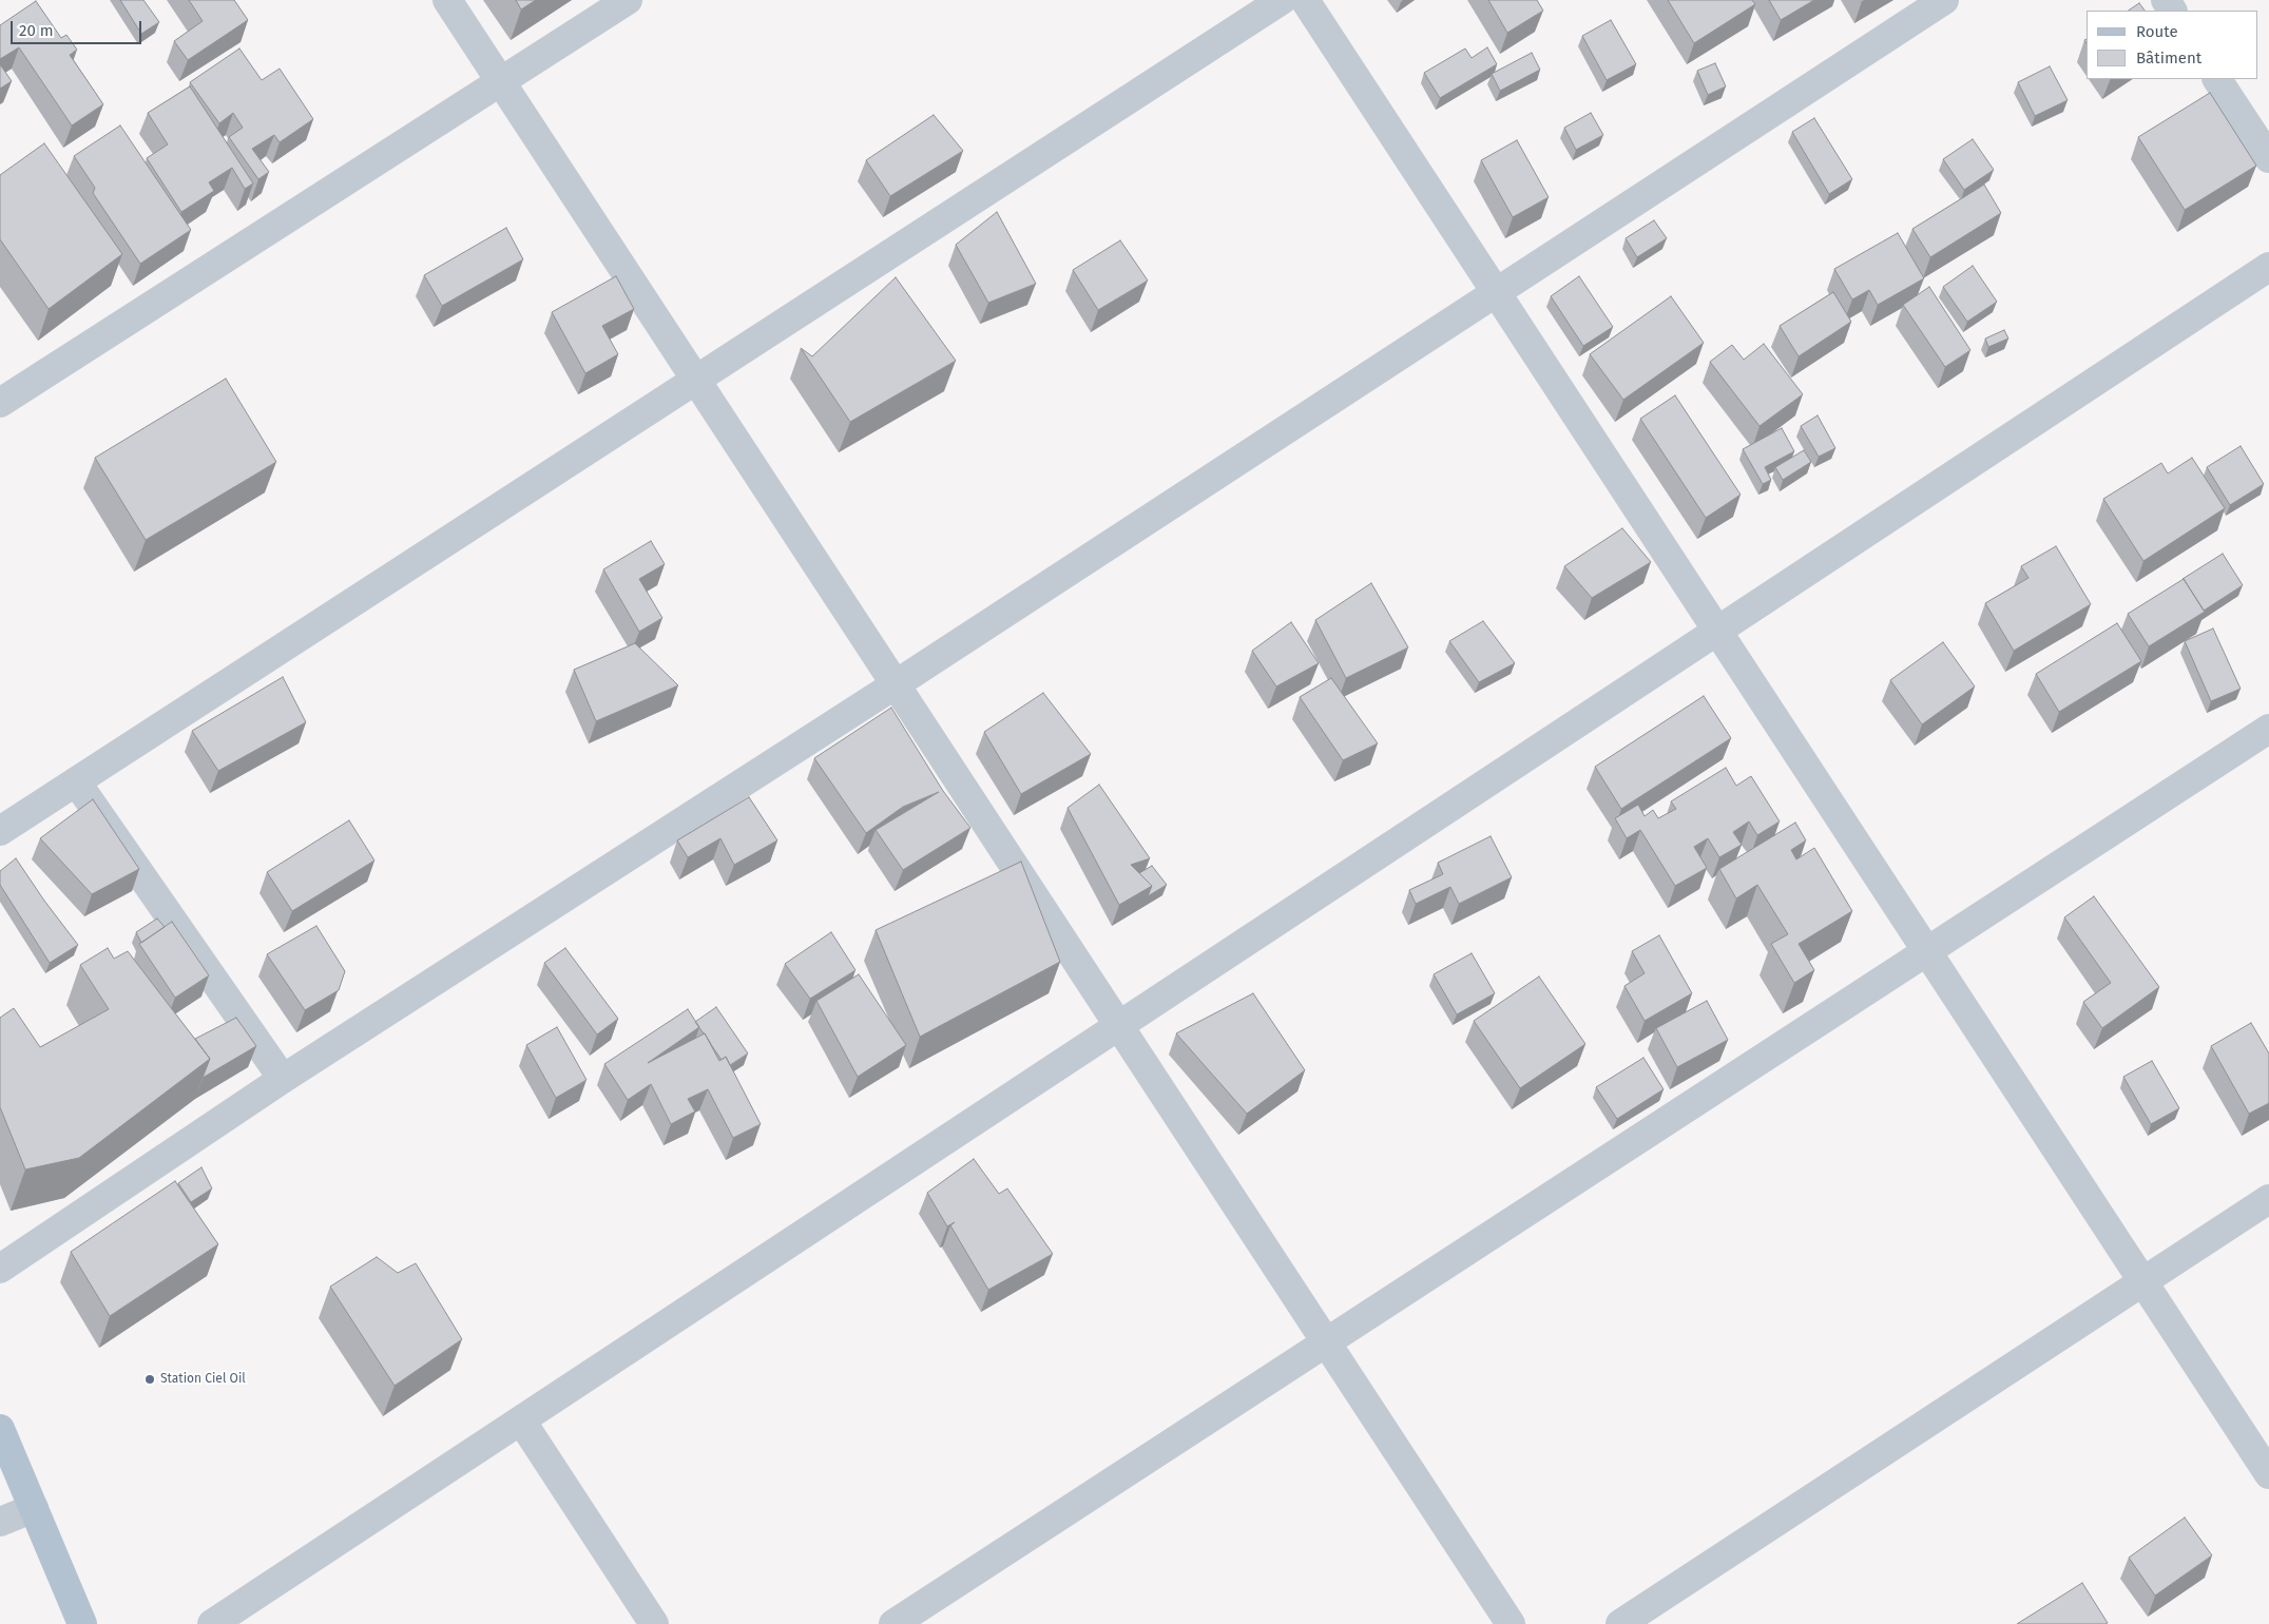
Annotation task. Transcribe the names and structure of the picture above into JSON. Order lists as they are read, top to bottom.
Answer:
{
  "places": ["Station Ciel Oil"],
  "legend": ["Route", "Bâtiment"],
  "scale_bar": "20 m"
}
